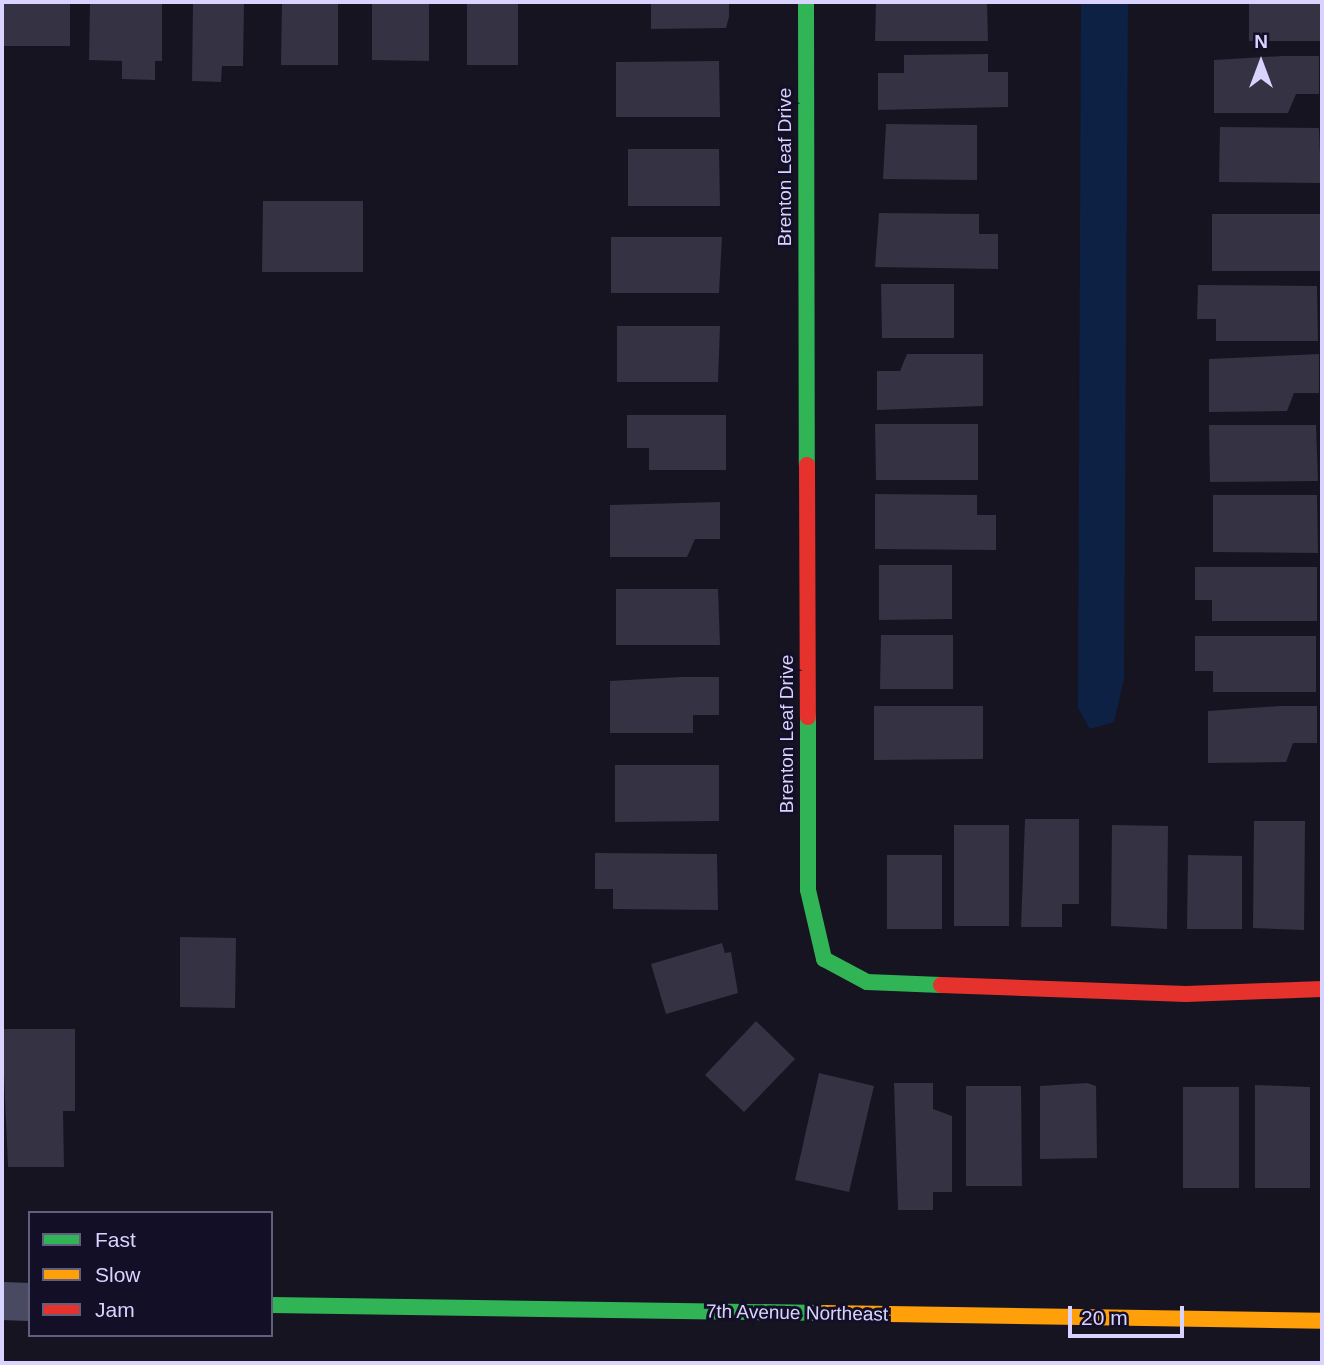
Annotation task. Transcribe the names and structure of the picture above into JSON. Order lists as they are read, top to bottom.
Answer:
{
  "streets": {
    "street": ["Brenton Leaf Drive", "7th Avenue Northeast"]
  },
  "legend": ["Fast", "Slow", "Jam"],
  "scale_bar": "20 m",
  "north": "top"
}
